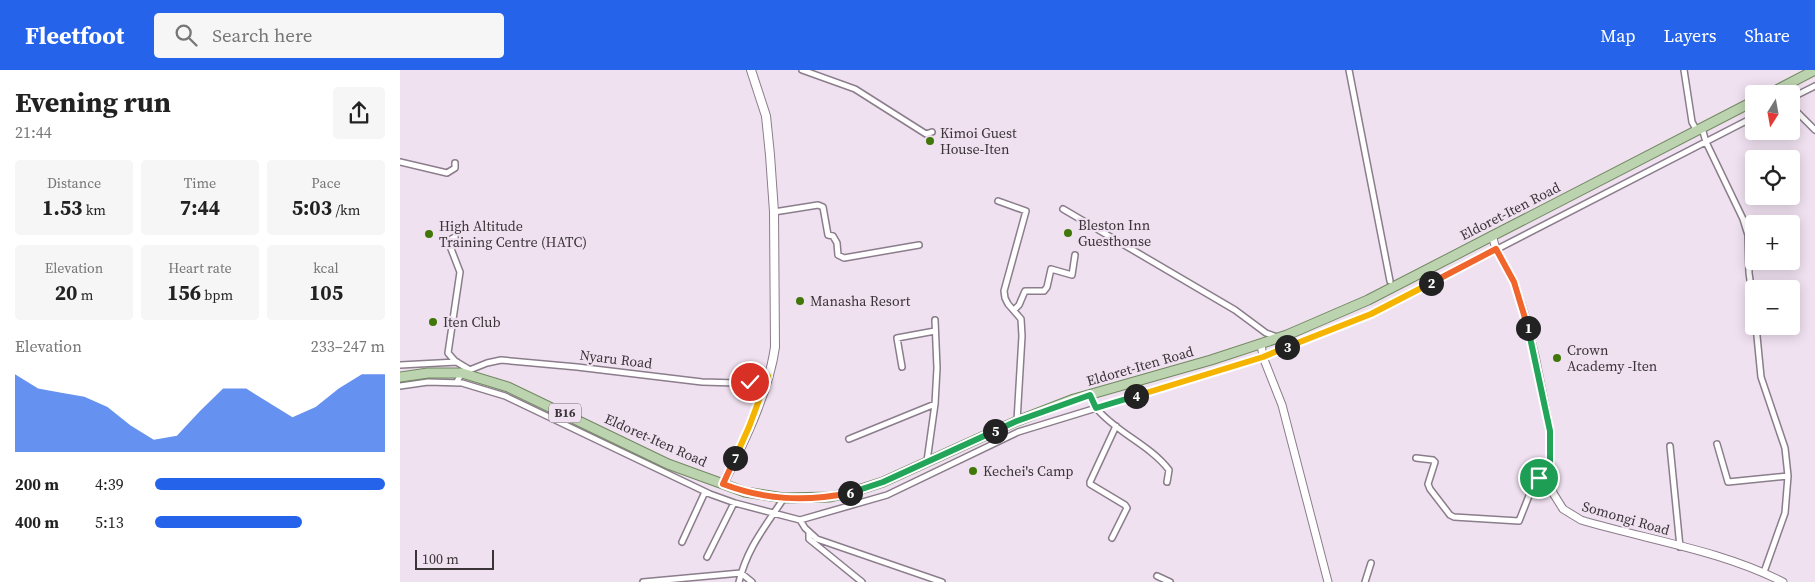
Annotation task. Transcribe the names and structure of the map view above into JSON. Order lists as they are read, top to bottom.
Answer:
{
  "streets": {
    "main road": ["Eldoret-Iten Road", "B16"],
    "street": ["Nyaru Road", "Somongi Road"]
  },
  "crossings": [
    ["Eldoret-Iten Road", "Nyaru Road"],
    ["Eldoret-Iten Road", "Somongi Road"]
  ],
  "places": [
    "Kimoi Guest House-Iten",
    "Bleston Inn Guesthonse",
    "High Altitude Training Centre (HATC)",
    "Manasha Resort",
    "Iten Club",
    "Crown Academy -Iten",
    "Kechei's Camp"
  ],
  "scale_bar": "100 m",
  "north": "bottom",
  "page": {
    "header": "Fleetfoot",
    "search": "Search here",
    "nav": ["Map", "Layers", "Share"],
    "heading": ["Evening run", "21:44"],
    "map_buttons": ["+", "−"],
    "stats": [
      ["Distance", "1.53 km"],
      ["Time", "7:44"],
      ["Pace", "5:03 /km"],
      ["Elevation", "20 m"],
      ["Heart rate", "156 bpm"],
      ["kcal", "105"]
    ],
    "pins": [
      "2",
      "1",
      "3",
      "4",
      "5",
      "7",
      "6"
    ],
    "chart": ["Elevation", "233–247 m"],
    "list": [
      {
        "name": "200 m",
        "note": "4:39"
      },
      {
        "name": "400 m",
        "note": "5:13"
      }
    ],
    "scale": "100 m"
  }
}
